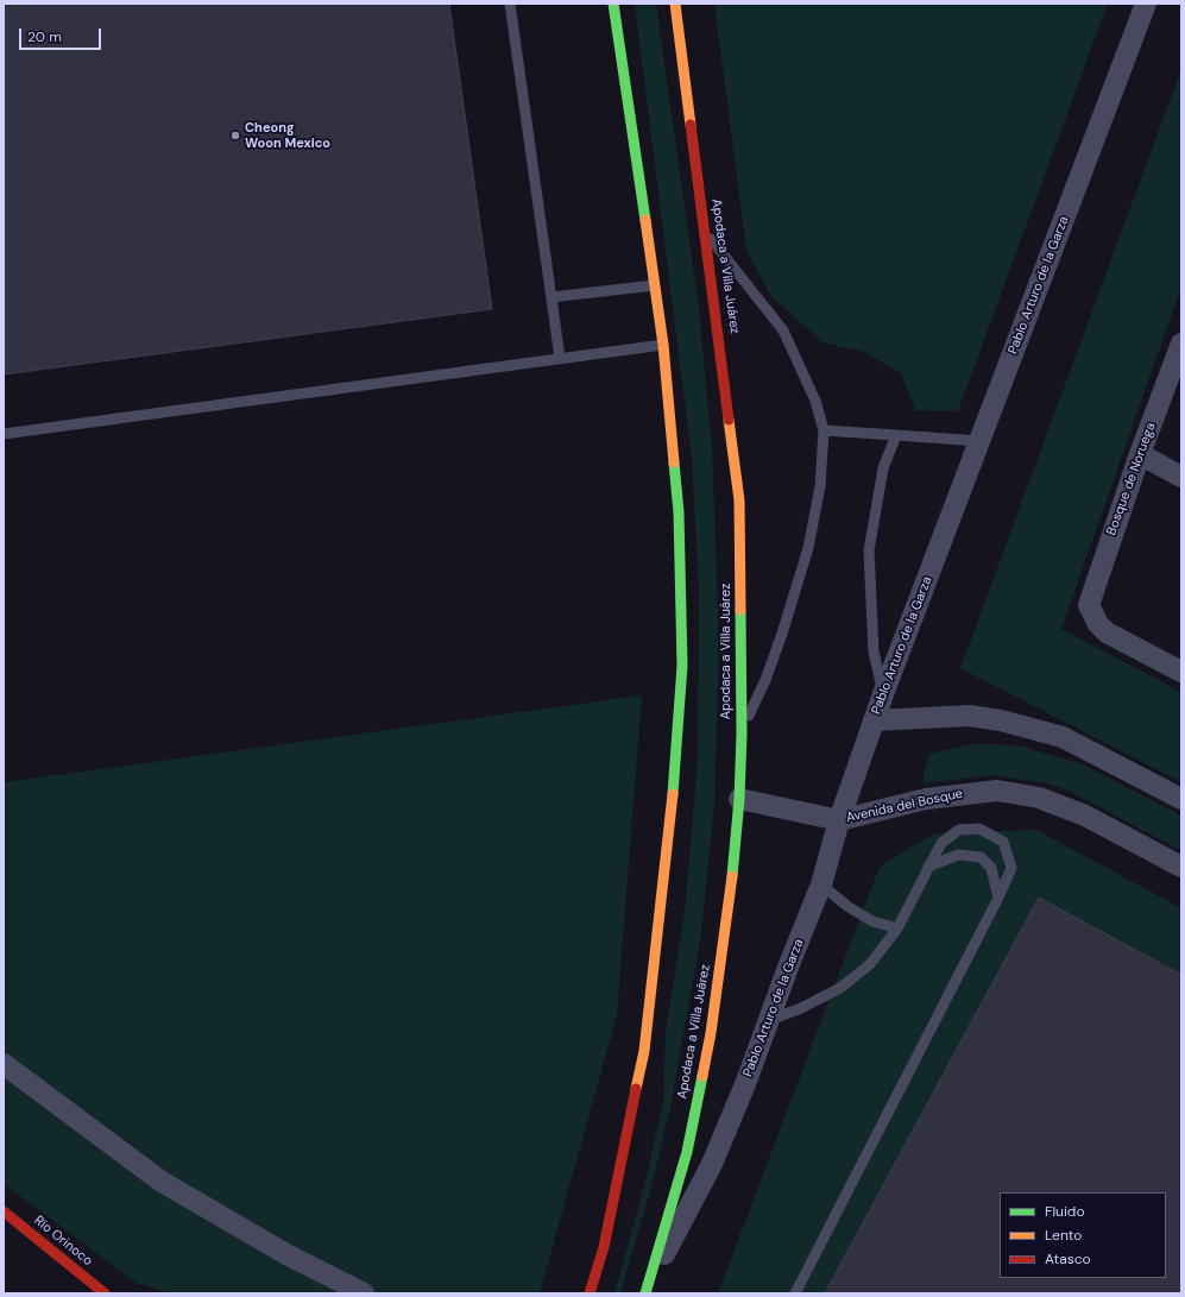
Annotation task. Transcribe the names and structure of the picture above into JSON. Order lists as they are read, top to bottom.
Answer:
{
  "streets": {
    "main road": ["Apodaca a Villa Juárez", "Río Orinoco"],
    "street": ["Pablo Arturo de la Garza", "Bosque de Noruega", "Avenida del Bosque"]
  },
  "crossings": [
    ["Apodaca a Villa Juárez", "Pablo Arturo de la Garza"],
    ["Pablo Arturo de la Garza", "Avenida del Bosque"]
  ],
  "places": ["Cheong Woon Mexico"],
  "legend": ["Fluido", "Lento", "Atasco"],
  "scale_bar": "20 m"
}
